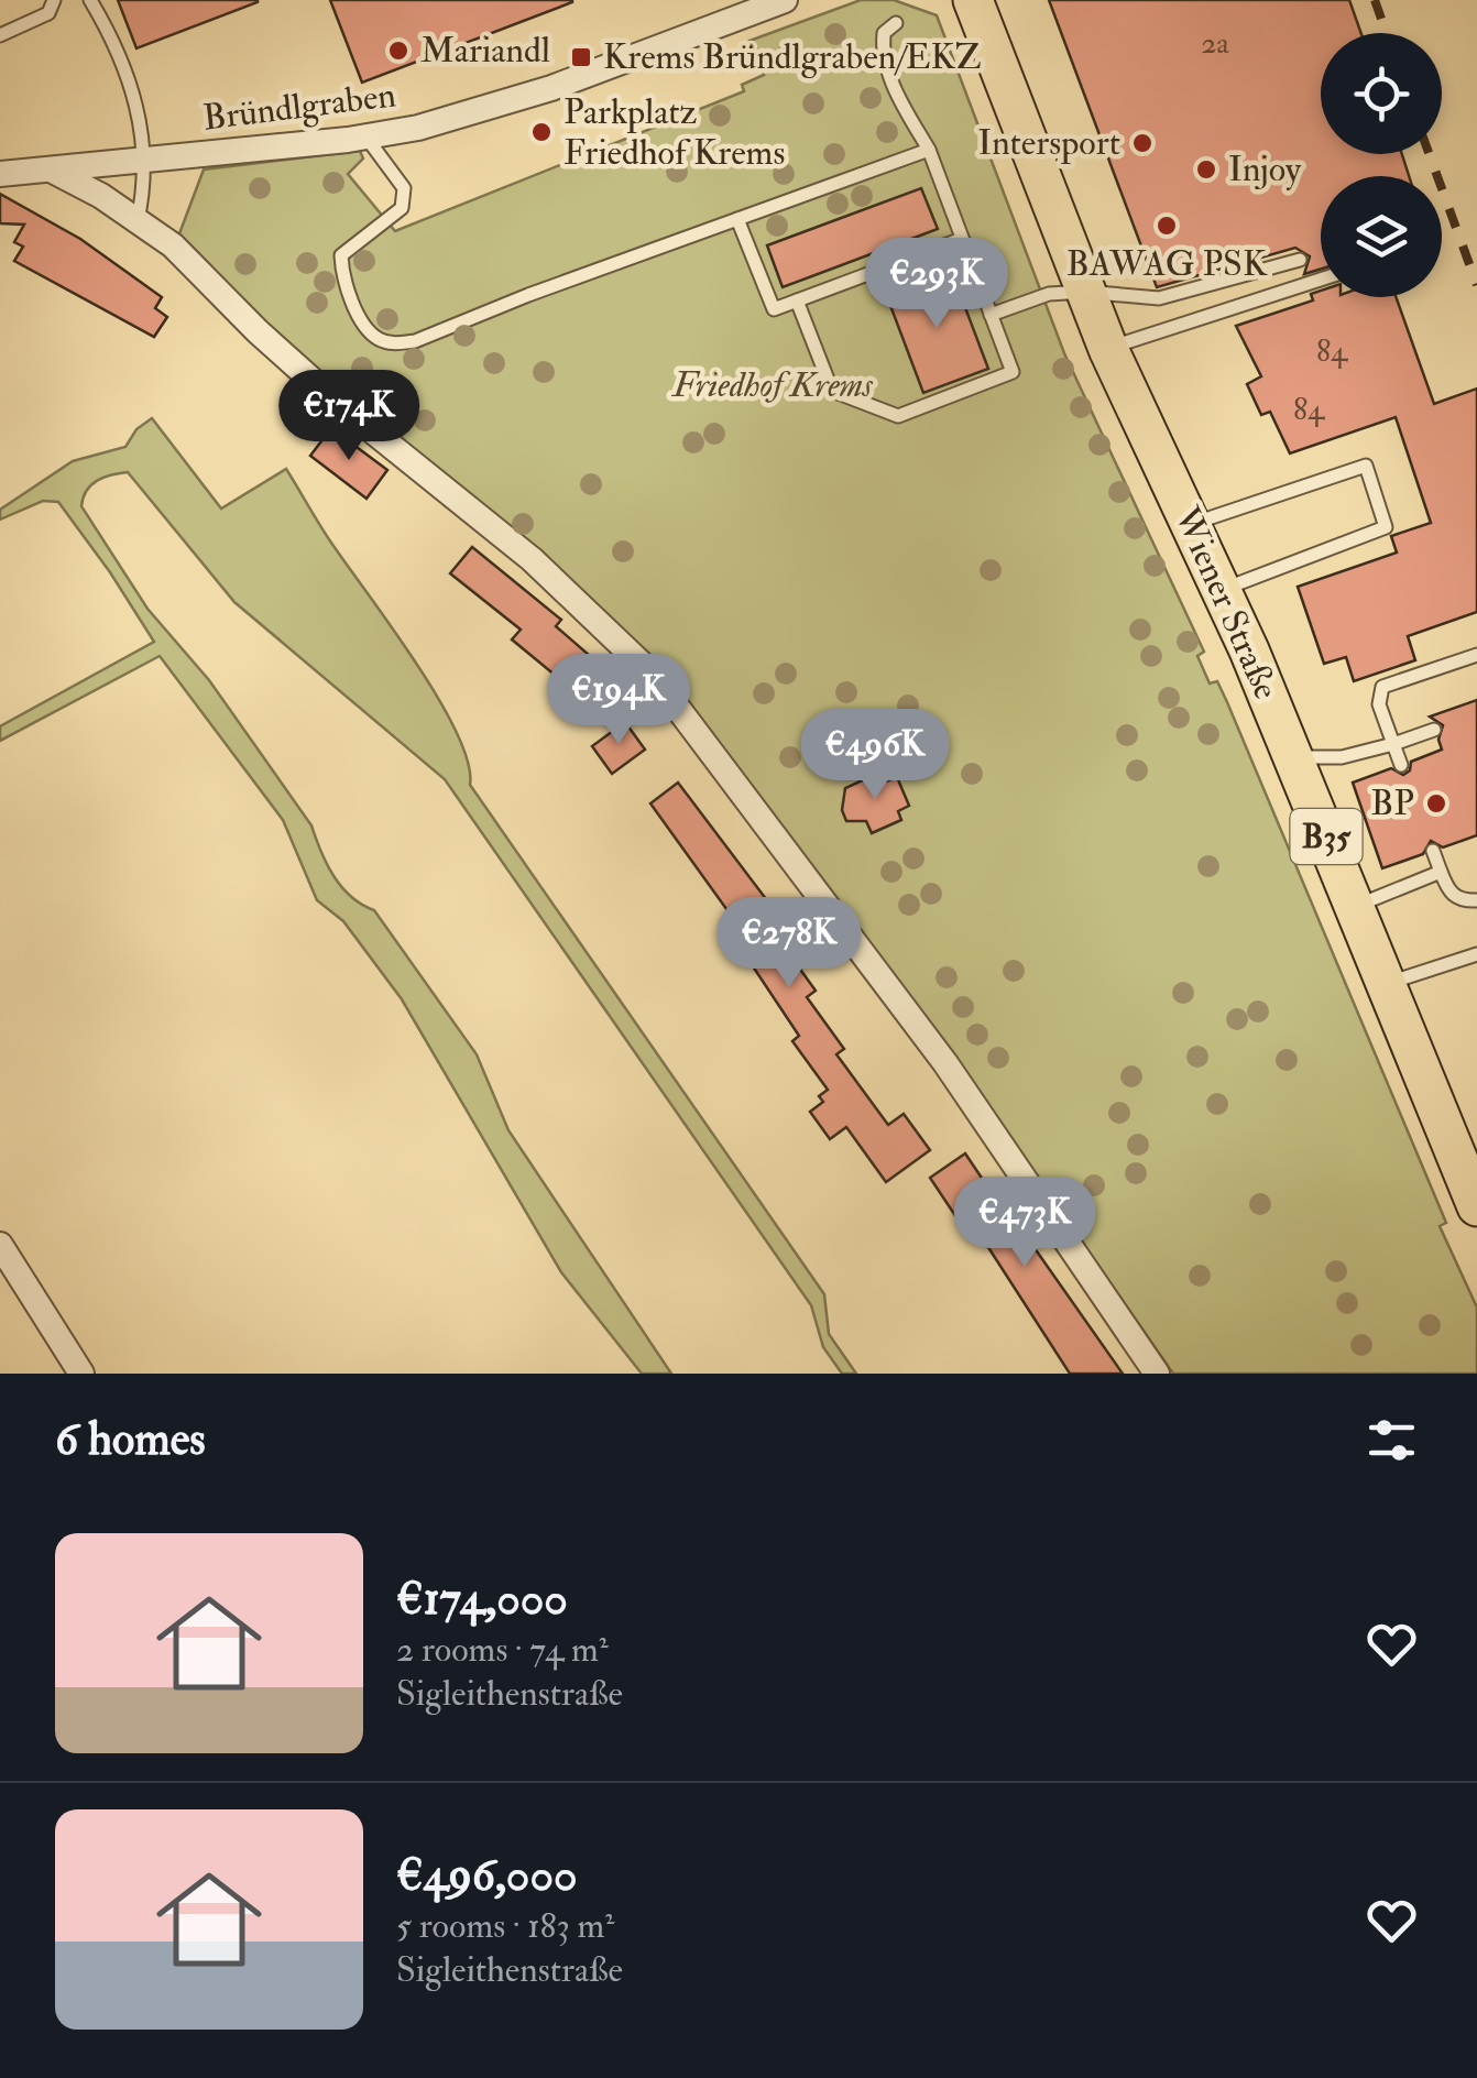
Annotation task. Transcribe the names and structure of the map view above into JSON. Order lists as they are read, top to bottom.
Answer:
{
  "streets": {
    "main road": ["Wiener Straße", "B35"],
    "street": ["Bründlgraben"]
  },
  "parks": ["Friedhof Krems"],
  "places": {
    "other": [
      "Mariandl",
      "Parkplatz Friedhof Krems",
      "Intersport",
      "Injoy",
      "BAWAG PSK",
      "BP"
    ],
    "transit": ["Krems Bründlgraben/EKZ"]
  },
  "house_numbers": ["2a", "84", "84"],
  "page": {
    "price": [
      "€293K",
      "€174K",
      "€194K",
      "€496K",
      "€278K",
      "€473K"
    ],
    "heading": "6 homes",
    "list": [
      {
        "name": "€174,000",
        "note": "2 rooms · 74 m² · Sigleithenstraße"
      },
      {
        "name": "€496,000",
        "note": "5 rooms · 183 m² · Sigleithenstraße"
      }
    ]
  }
}
